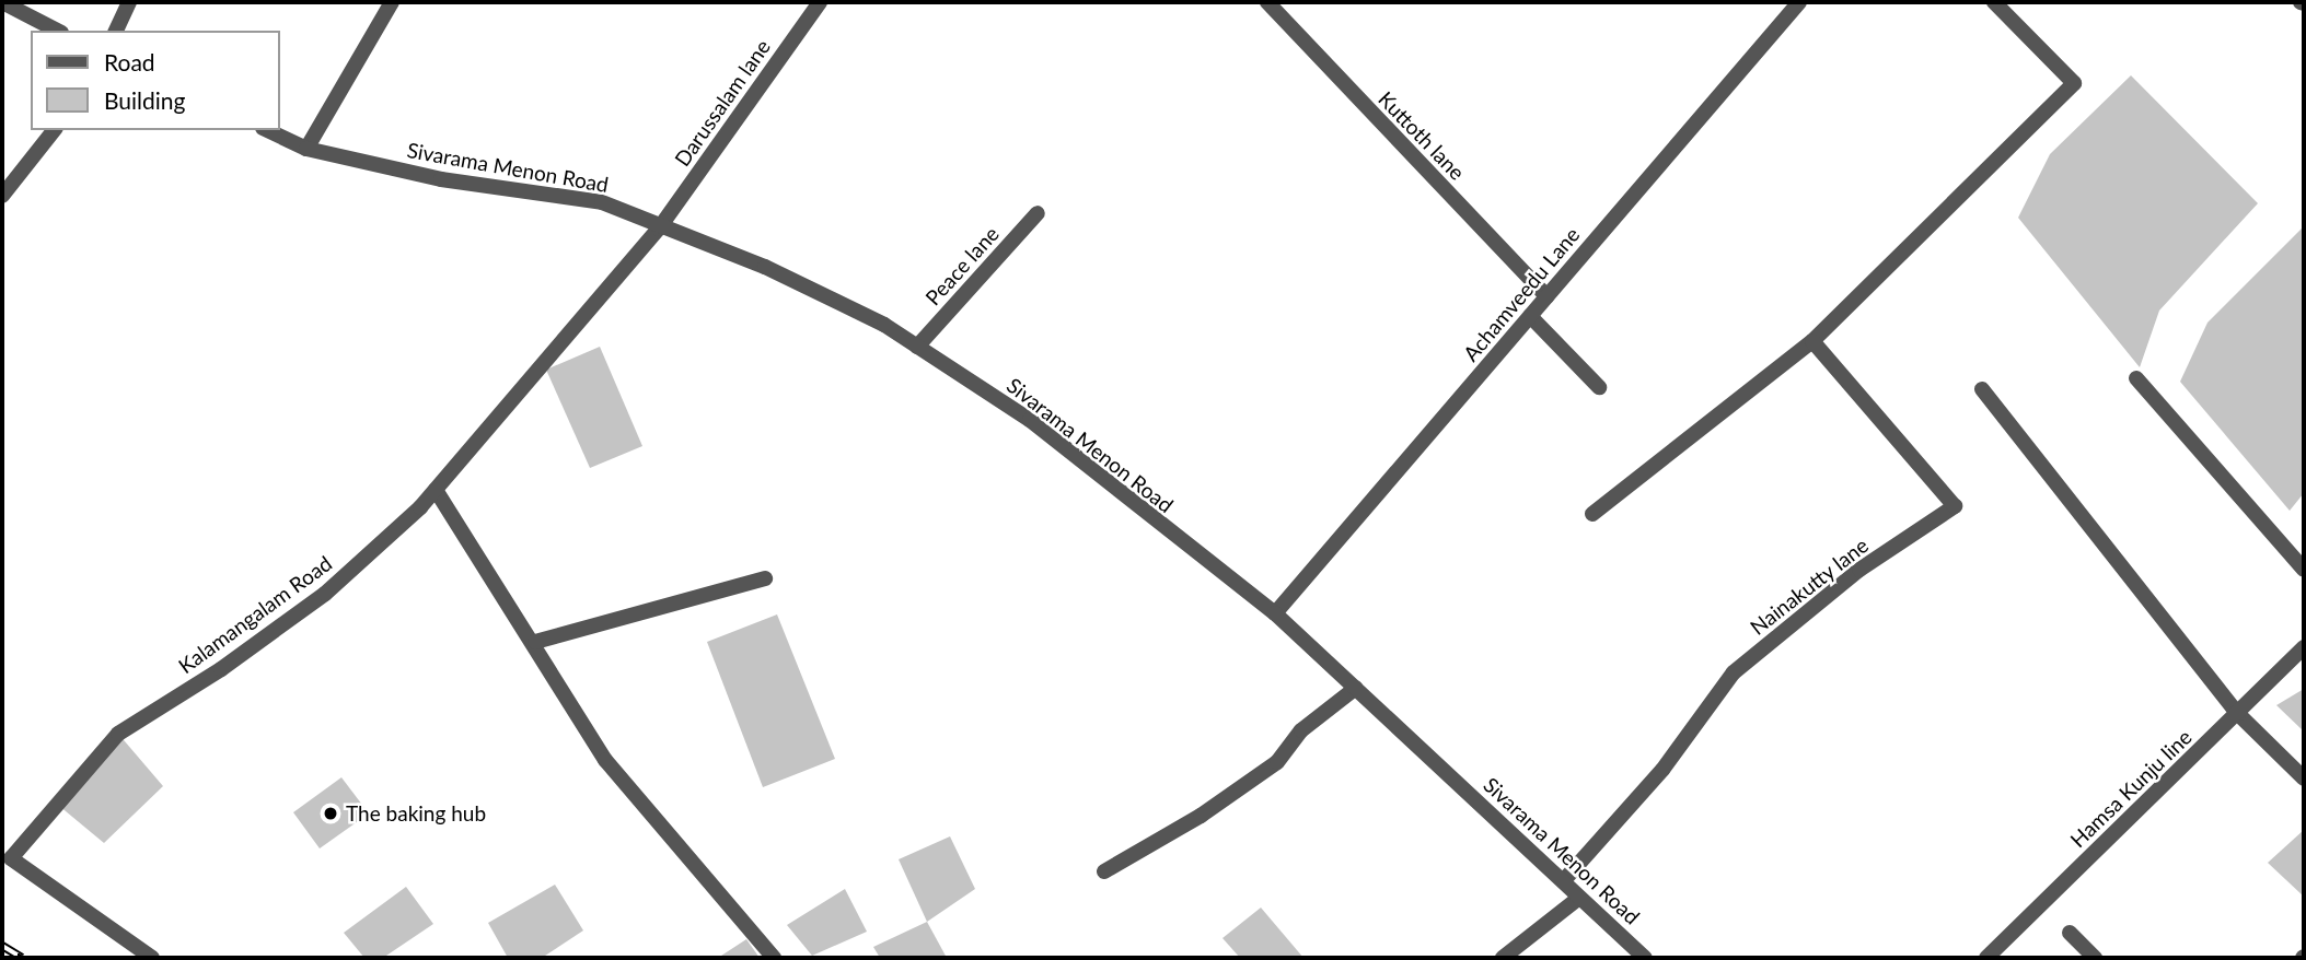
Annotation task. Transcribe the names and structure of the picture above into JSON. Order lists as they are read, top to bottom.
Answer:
{
  "streets": {
    "street": [
      "Darussalam lane",
      "Kuttoth lane",
      "Sivarama Menon Road",
      "Peace lane",
      "Achamveedu Lane",
      "Nainakutty lane",
      "Kalamangalam Road",
      "Hamsa Kunju line"
    ]
  },
  "crossings": [
    ["Darussalam lane", "Sivarama Menon Road"],
    ["Darussalam lane", "Kalamangalam Road"],
    ["Kuttoth lane", "Achamveedu Lane"],
    ["Sivarama Menon Road", "Peace lane"],
    ["Sivarama Menon Road", "Achamveedu Lane"],
    ["Sivarama Menon Road", "Nainakutty lane"],
    ["Sivarama Menon Road", "Kalamangalam Road"]
  ],
  "places": ["The baking hub"],
  "legend": ["Road", "Building"]
}
